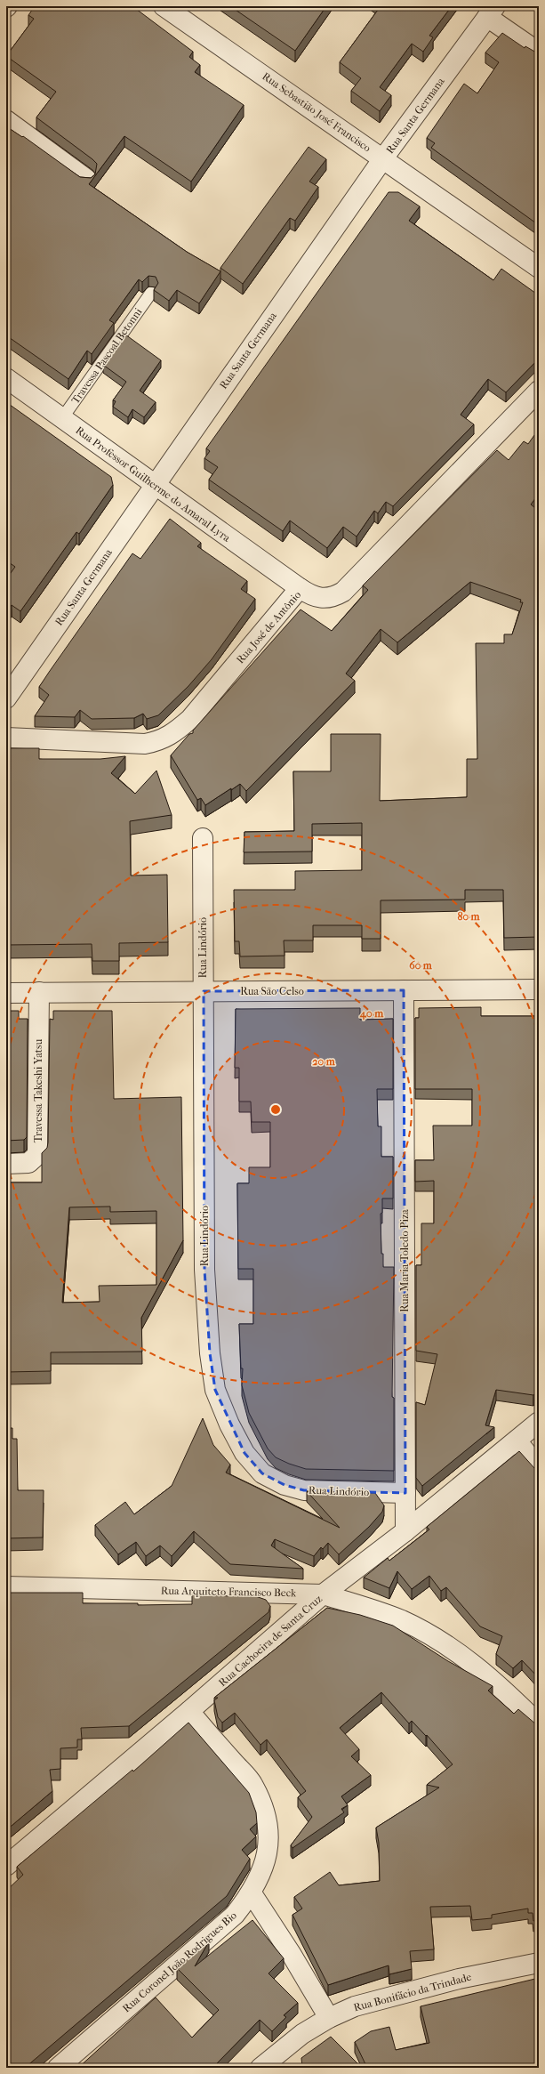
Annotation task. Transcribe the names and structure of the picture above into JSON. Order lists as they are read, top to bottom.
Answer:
{
  "streets": {
    "street": [
      "Rua Sebastião José Francisco",
      "Rua Santa Germana",
      "Rua Professor Guilherme do Amaral Lyra",
      "Rua José de Antônio",
      "Rua Lindório",
      "Rua São Celso",
      "Travessa Takeshi Yatsu",
      "Rua Maria Toledo Piza",
      "Rua Arquiteto Francisco Beck",
      "Rua Cachoeira de Santa Cruz",
      "Rua Coronel João Rodrigues Bio",
      "Rua Bonifácio da Trindade"
    ],
    "lane": ["Travessa Pascoal Betonni"]
  },
  "crossings": [
    ["Rua Sebastião José Francisco", "Rua Santa Germana"],
    ["Rua Santa Germana", "Rua Professor Guilherme do Amaral Lyra"],
    ["Travessa Pascoal Betonni", "Rua Professor Guilherme do Amaral Lyra"],
    ["Rua Professor Guilherme do Amaral Lyra", "Rua José de Antônio"],
    ["Rua Lindório", "Rua São Celso"],
    ["Rua Lindório", "Rua Maria Toledo Piza"],
    ["Rua São Celso", "Travessa Takeshi Yatsu"],
    ["Rua São Celso", "Rua Maria Toledo Piza"],
    ["Rua Maria Toledo Piza", "Rua Cachoeira de Santa Cruz"],
    ["Rua Arquiteto Francisco Beck", "Rua Cachoeira de Santa Cruz"],
    ["Rua Cachoeira de Santa Cruz", "Rua Coronel João Rodrigues Bio"]
  ],
  "rings": [
    "80 m",
    "60 m",
    "40 m",
    "20 m"
  ]
}
